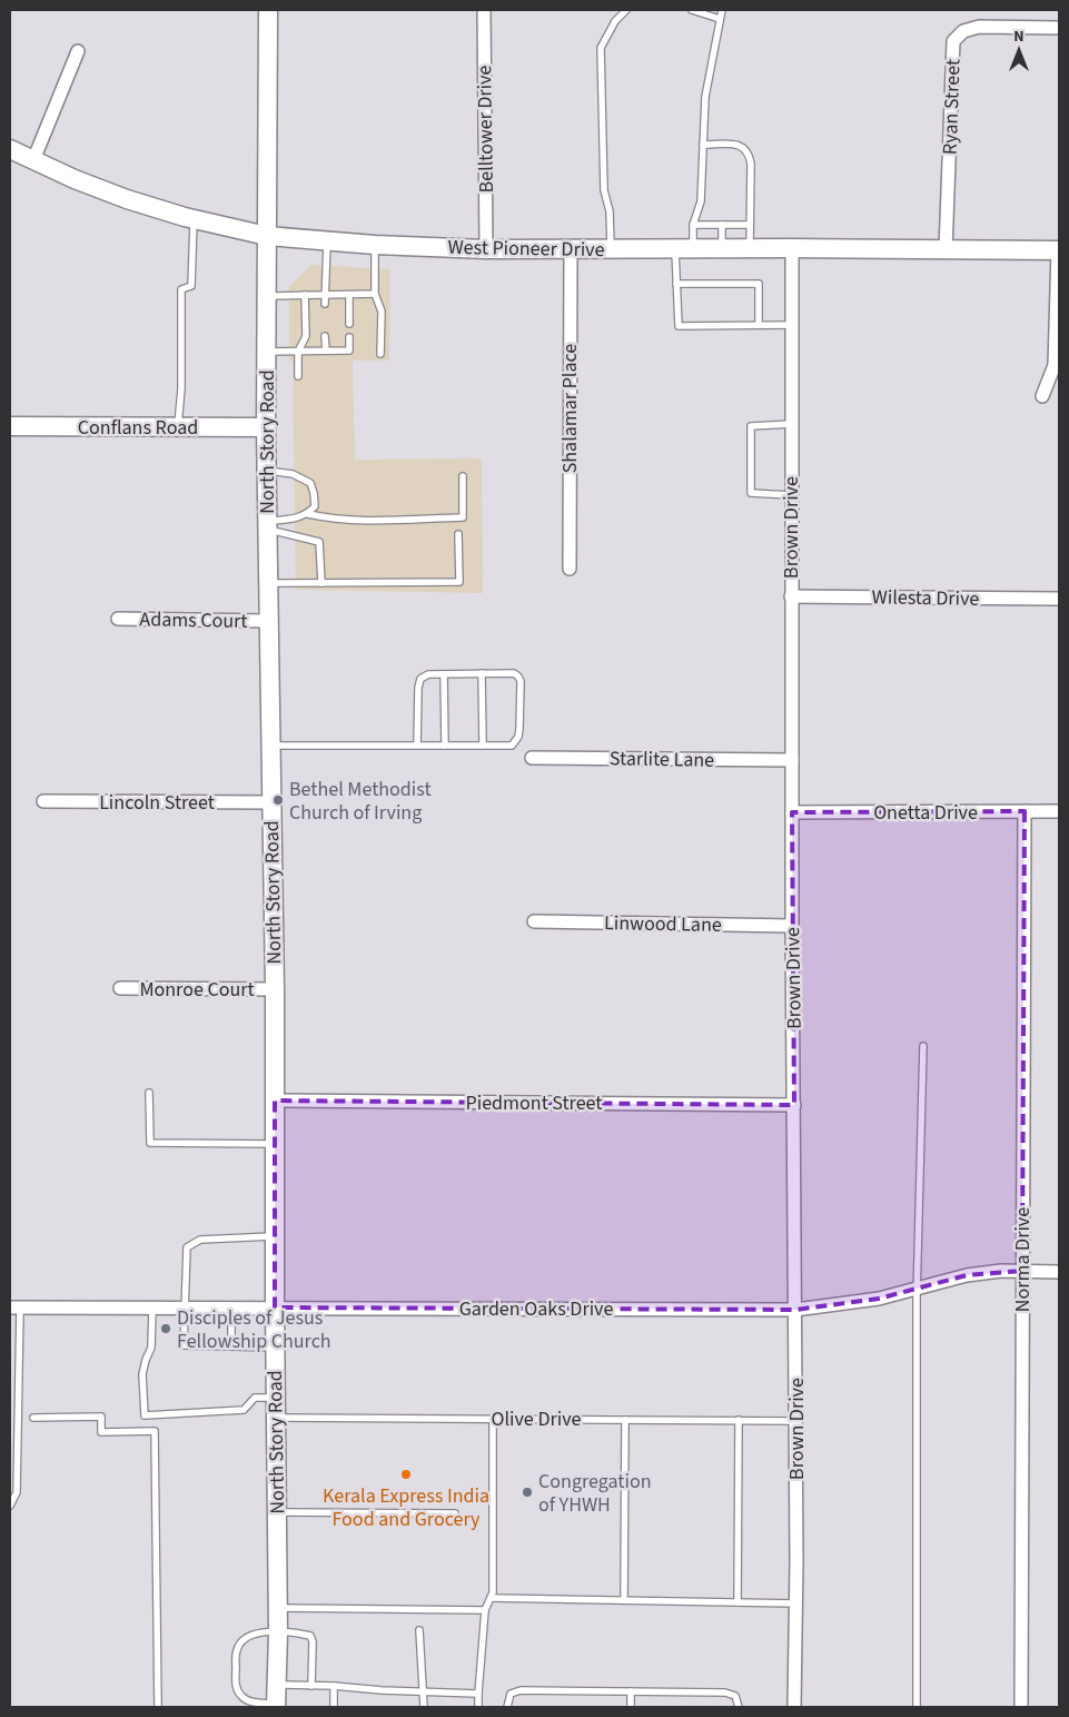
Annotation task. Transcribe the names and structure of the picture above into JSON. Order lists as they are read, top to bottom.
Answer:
{
  "streets": {
    "main road": ["West Pioneer Drive", "Conflans Road", "North Story Road"],
    "street": [
      "Ryan Street",
      "Belltower Drive",
      "Shalamar Place",
      "Brown Drive",
      "Wilesta Drive",
      "Adams Court",
      "Starlite Lane",
      "Lincoln Street",
      "Onetta Drive",
      "Linwood Lane",
      "Monroe Court",
      "Piedmont Street",
      "Norma Drive",
      "Garden Oaks Drive"
    ],
    "lane": ["Olive Drive"]
  },
  "crossings": [
    ["Ryan Street", "West Pioneer Drive"],
    ["Belltower Drive", "West Pioneer Drive"],
    ["West Pioneer Drive", "Shalamar Place"],
    ["West Pioneer Drive", "North Story Road"],
    ["West Pioneer Drive", "Brown Drive"],
    ["Conflans Road", "North Story Road"],
    ["North Story Road", "Adams Court"],
    ["North Story Road", "Lincoln Street"],
    ["North Story Road", "Monroe Court"],
    ["North Story Road", "Piedmont Street"],
    ["North Story Road", "Garden Oaks Drive"],
    ["North Story Road", "Olive Drive"],
    ["Brown Drive", "Wilesta Drive"],
    ["Brown Drive", "Starlite Lane"],
    ["Brown Drive", "Onetta Drive"],
    ["Brown Drive", "Linwood Lane"],
    ["Brown Drive", "Piedmont Street"],
    ["Brown Drive", "Garden Oaks Drive"],
    ["Brown Drive", "Olive Drive"],
    ["Onetta Drive", "Norma Drive"],
    ["Norma Drive", "Garden Oaks Drive"]
  ],
  "places": [
    "Bethel Methodist Church of Irving",
    "Disciples of Jesus Fellowship Church",
    "Kerala Express India Food and Grocery",
    "Congregation of YHWH"
  ],
  "north": "top"
}
